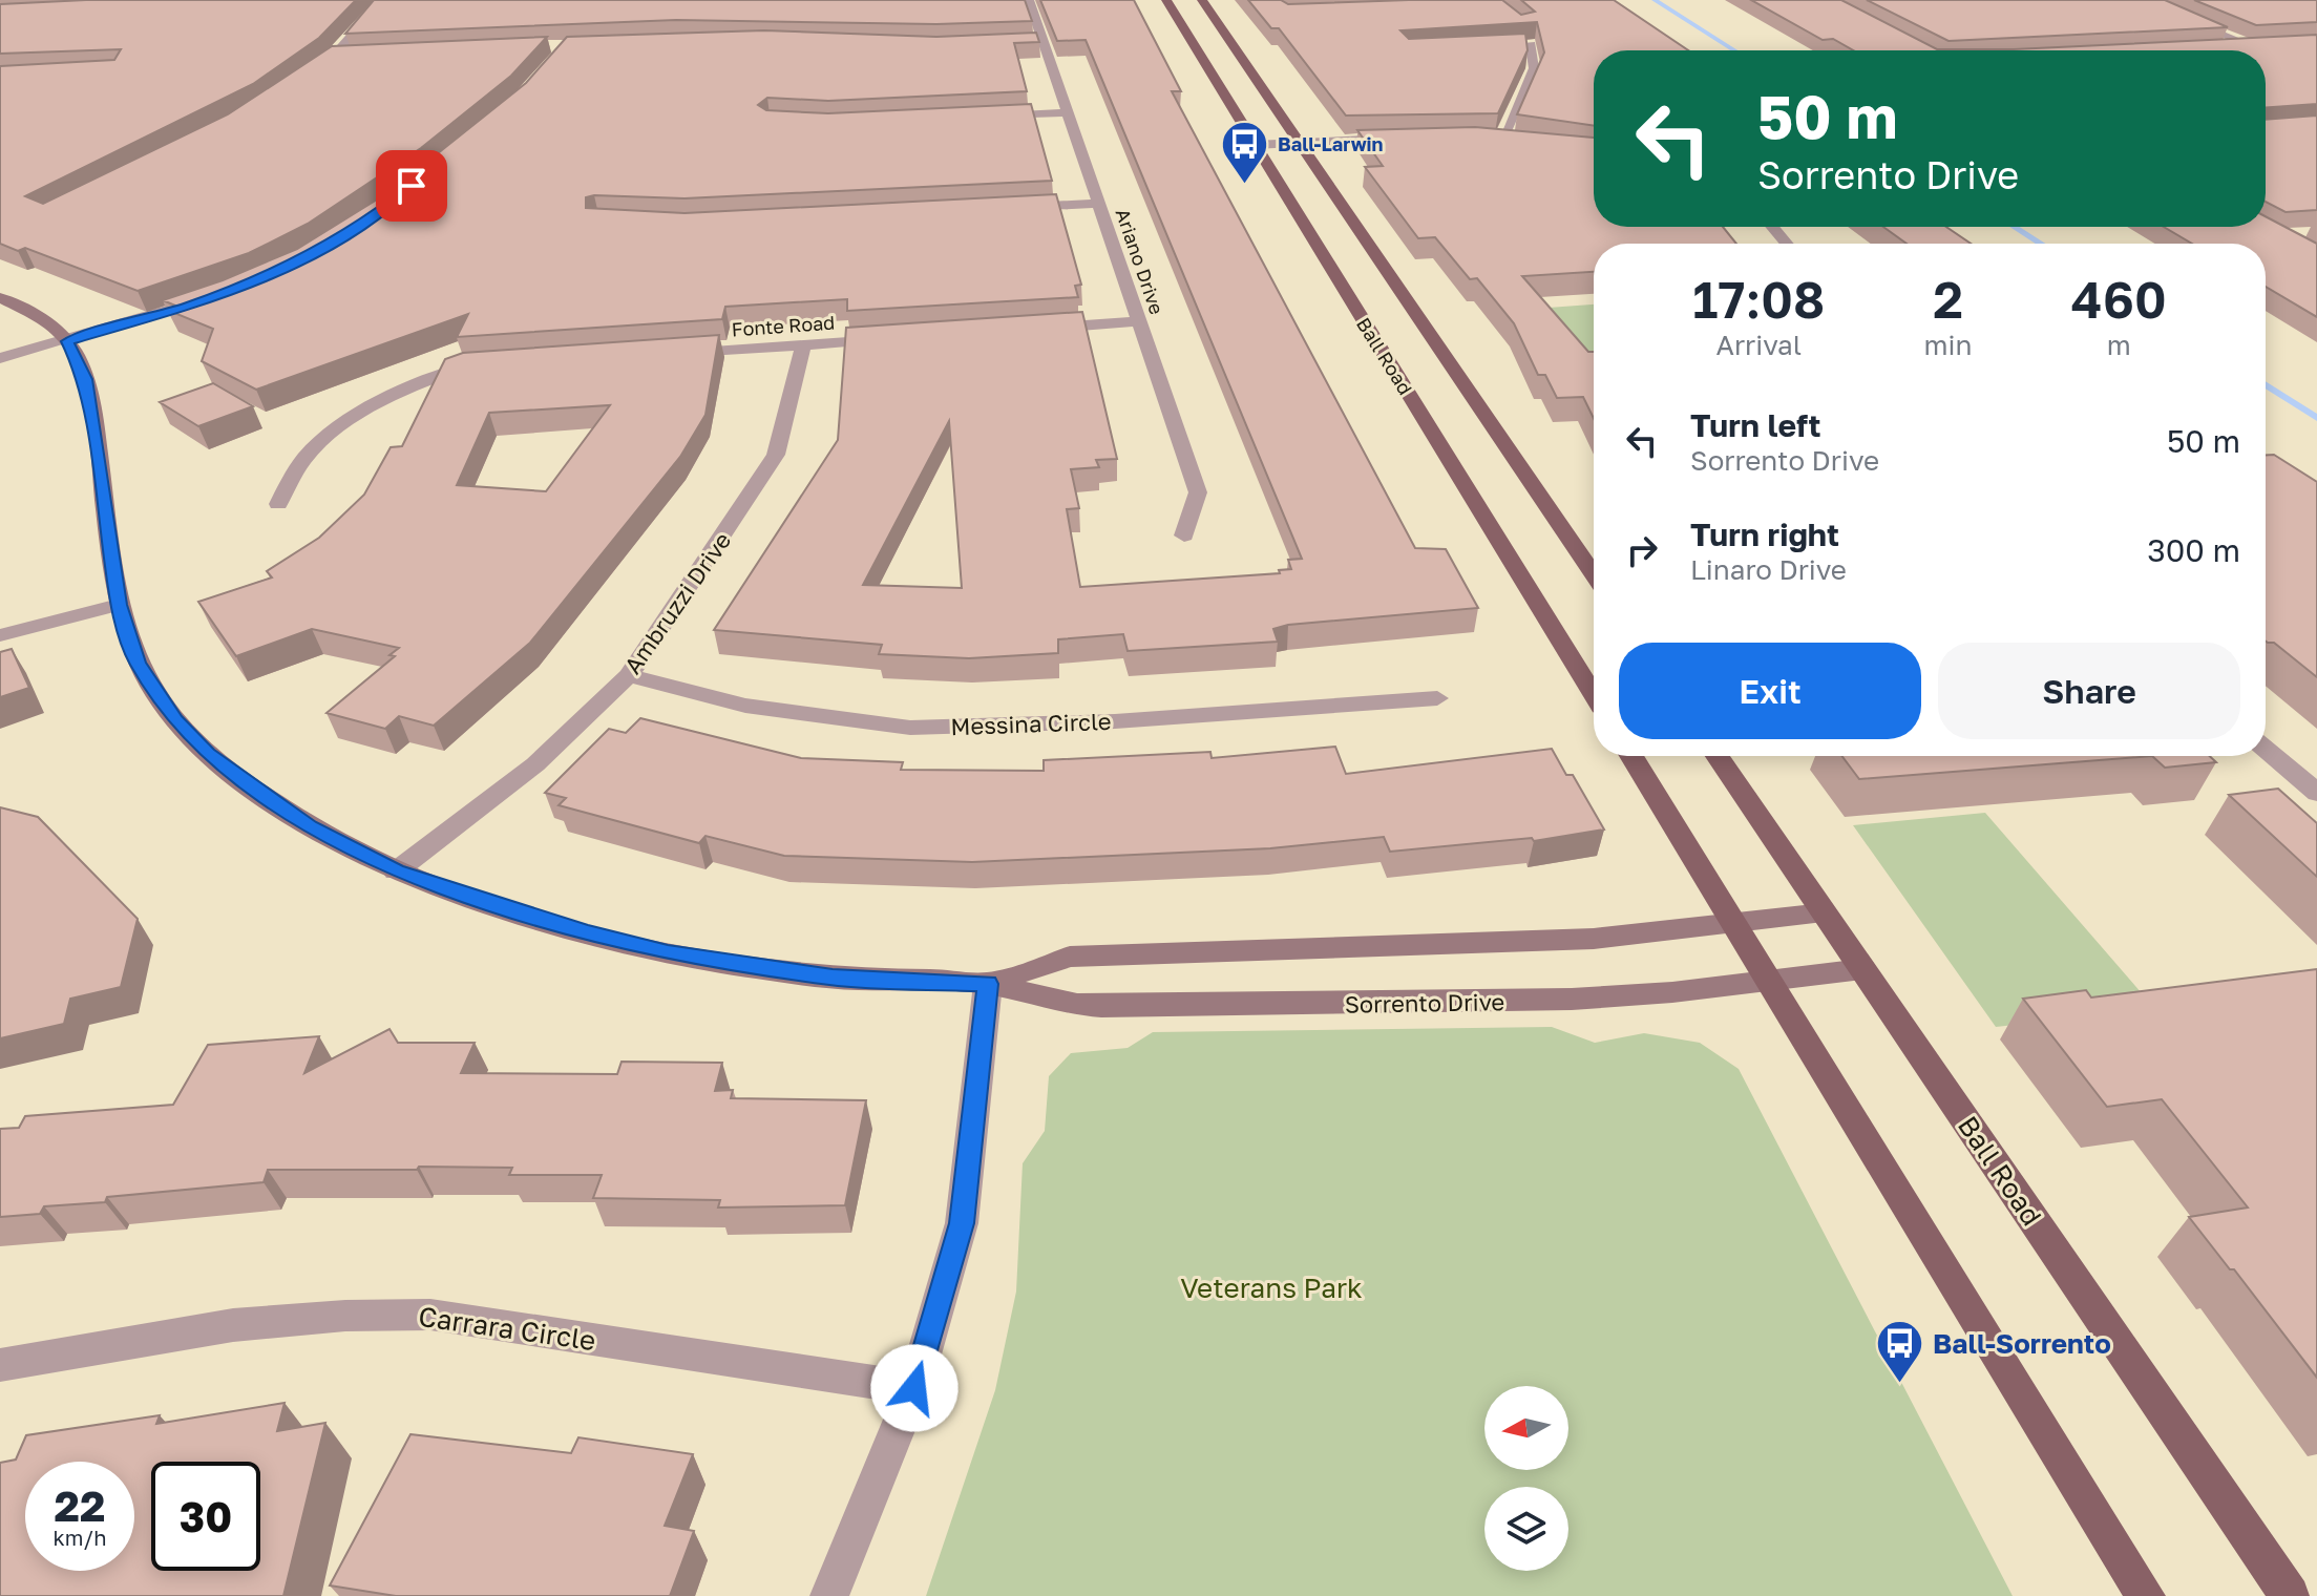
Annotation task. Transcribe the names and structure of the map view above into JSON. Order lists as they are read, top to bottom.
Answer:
{
  "streets": {
    "main road": ["Ball Road"],
    "street": [
      "Ariano Drive",
      "Fonte Road",
      "Ambruzzi Drive",
      "Messina Circle",
      "Sorrento Drive",
      "Carrara Circle"
    ]
  },
  "crossings": [
    ["Fonte Road", "Ambruzzi Drive"],
    ["Ball Road", "Sorrento Drive"],
    ["Ambruzzi Drive", "Messina Circle"],
    ["Ambruzzi Drive", "Sorrento Drive"]
  ],
  "parks": ["Veterans Park"],
  "places": {
    "bus stop": ["Ball-Larwin", "Ball-Sorrento"]
  },
  "north": "left",
  "page": {
    "turn": ["50 m", "Sorrento Drive"],
    "eta": [
      "17:08",
      "Arrival",
      "2",
      "min",
      "460",
      "m"
    ],
    "list": [
      {
        "name": "Turn left",
        "note": "Sorrento Drive",
        "value": "50 m"
      },
      {
        "name": "Turn right",
        "note": "Linaro Drive",
        "value": "300 m"
      }
    ],
    "buttons": ["Exit", "Share"],
    "speed": "22 km/h",
    "limit": "30"
  }
}
